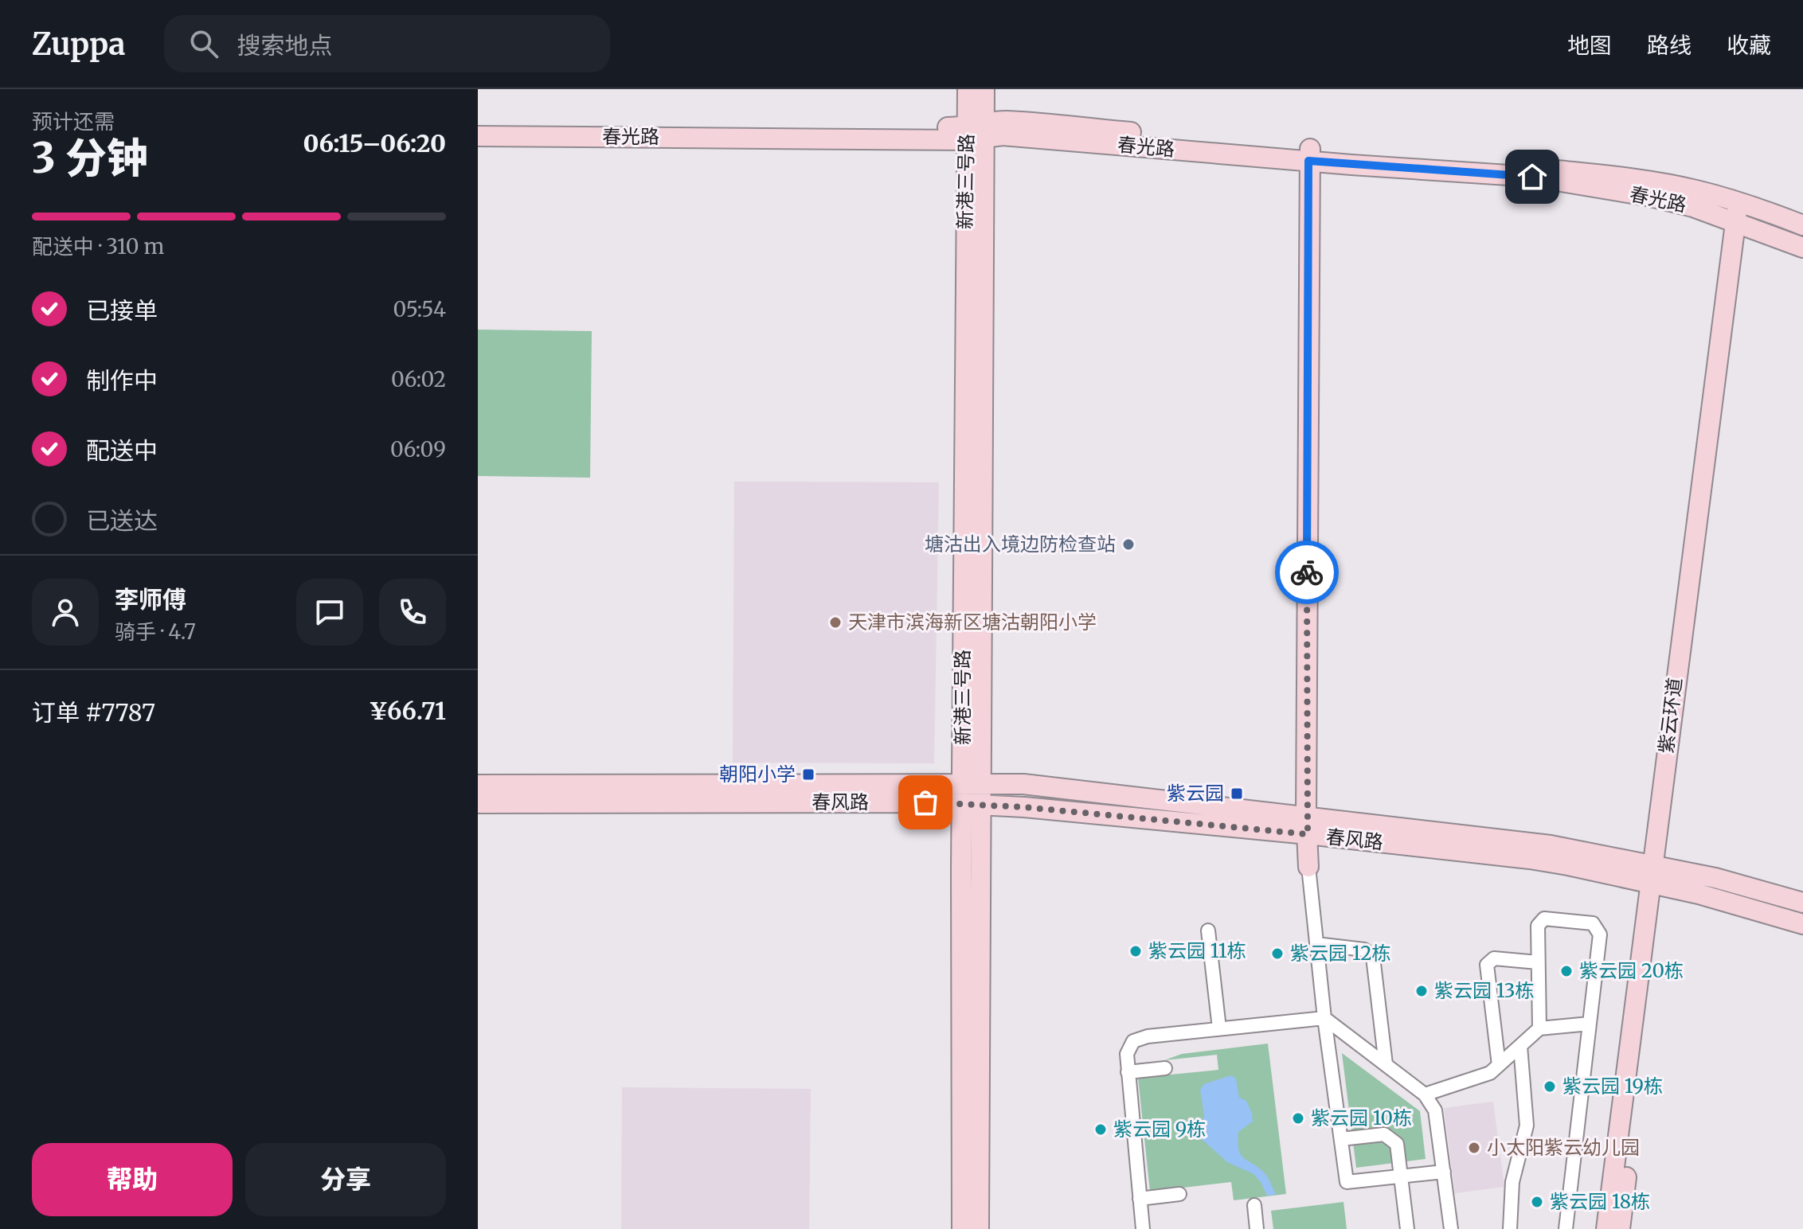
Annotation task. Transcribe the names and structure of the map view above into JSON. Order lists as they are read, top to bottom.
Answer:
{
  "streets": {
    "main road": [
      "春光路",
      "新港三号路",
      "紫云环道",
      "春风路"
    ]
  },
  "crossings": [
    ["春光路", "新港三号路"],
    ["春光路", "紫云环道"],
    ["新港三号路", "春风路"],
    ["紫云环道", "春风路"]
  ],
  "places": {
    "other": [
      "塘沽出入境边防检查站",
      "天津市滨海新区塘沽朝阳小学",
      "紫云园 11栋",
      "紫云园 12栋",
      "紫云园 20栋",
      "紫云园 13栋",
      "紫云园 19栋",
      "紫云园 10栋",
      "紫云园 9栋",
      "小太阳紫云幼儿园",
      "紫云园 18栋"
    ],
    "transit": ["朝阳小学", "紫云园"]
  },
  "page": {
    "header": "Zuppa",
    "search": "搜索地点",
    "nav": ["地图", "路线", "收藏"],
    "heading": ["3 分钟", "预计还需", "06:15–06:20"],
    "panel": [
      "李师傅",
      "骑手 · 4.7",
      "订单 #7787",
      "¥66.71"
    ],
    "bar": "配送中 · 310 m",
    "list": [
      ["已接单", "05:54"],
      ["制作中", "06:02"],
      ["配送中", "06:09"],
      "已送达"
    ],
    "buttons": ["帮助", "分享"]
  }
}
